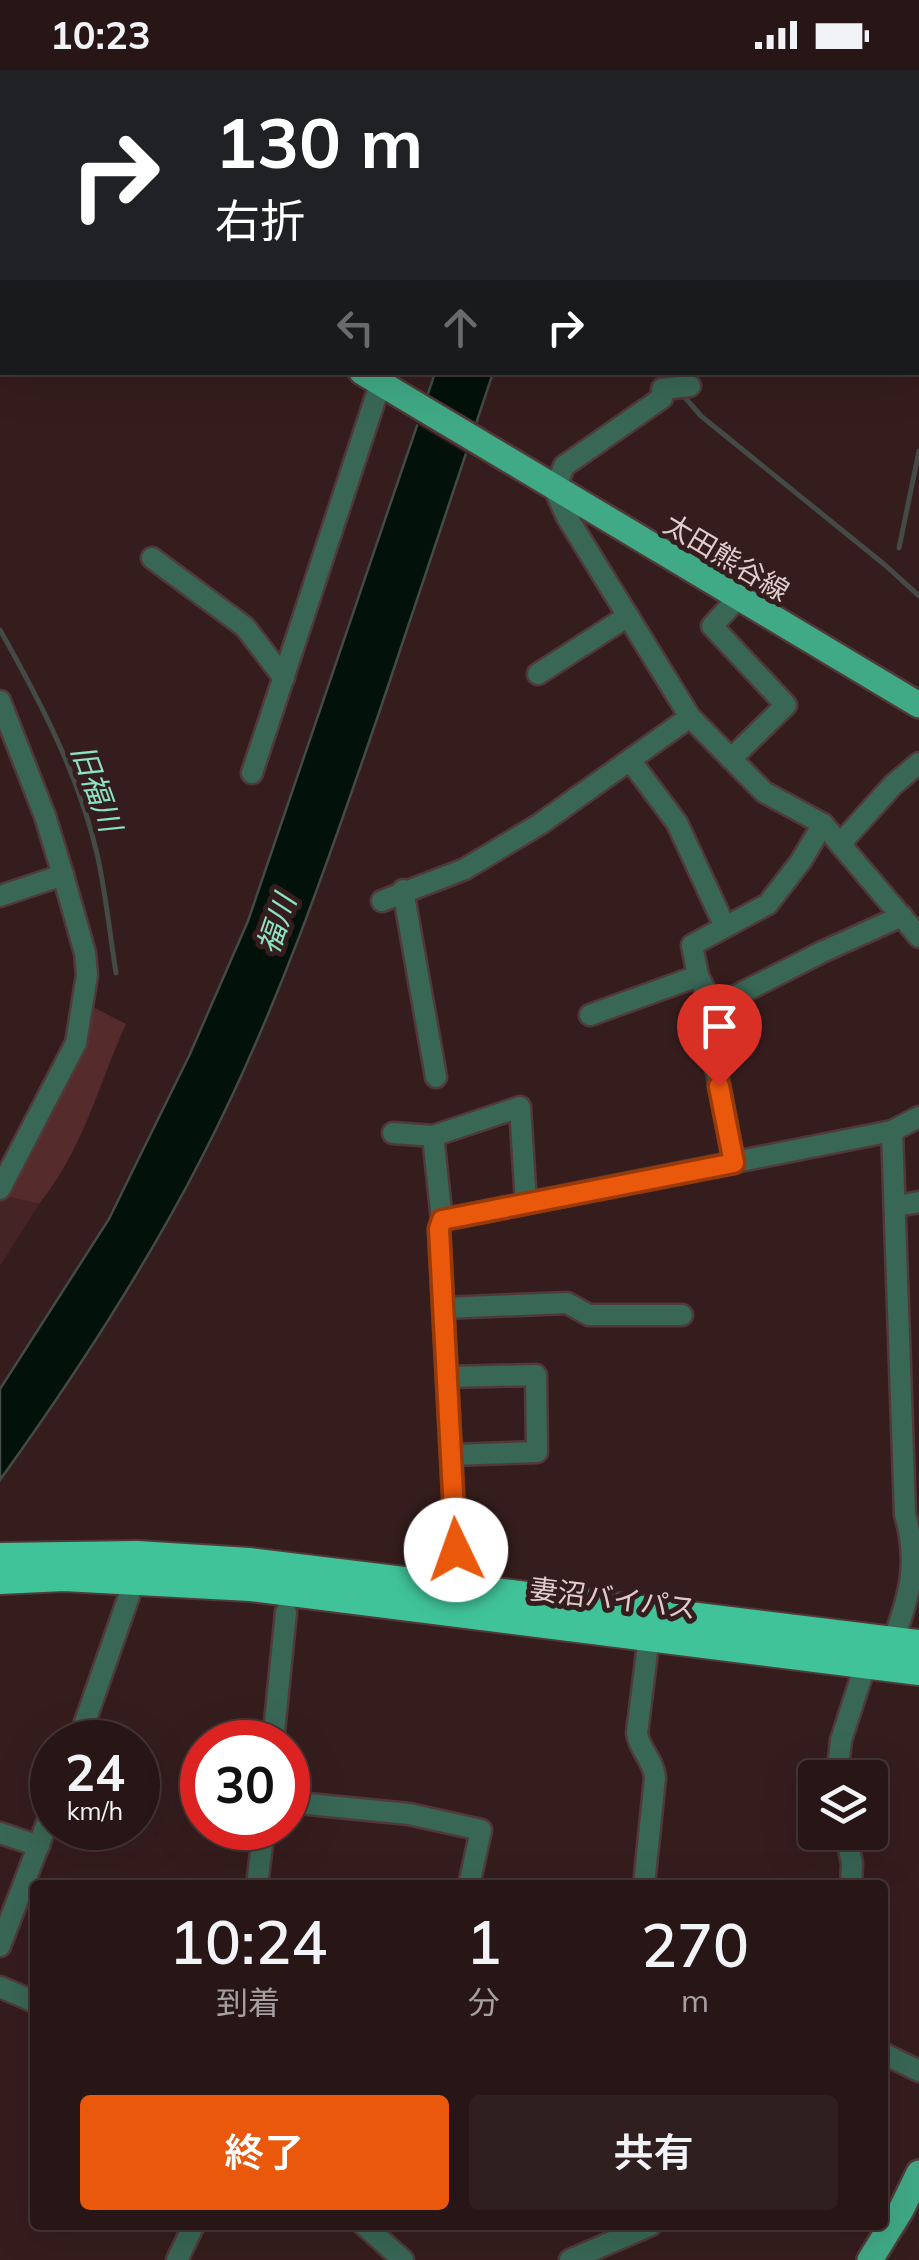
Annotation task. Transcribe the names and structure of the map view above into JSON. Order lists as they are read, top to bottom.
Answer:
{
  "streets": {
    "highway": ["妻沼バイパス"],
    "main road": ["太田熊谷線"]
  },
  "water": ["旧福川", "福川"],
  "page": {
    "status": "10:23",
    "turn": ["130 m", "右折"],
    "speed": "24 km/h",
    "limit": "30",
    "eta": [
      "10:24",
      "到着",
      "1",
      "分",
      "270",
      "m"
    ],
    "buttons": ["終了", "共有"]
  }
}
